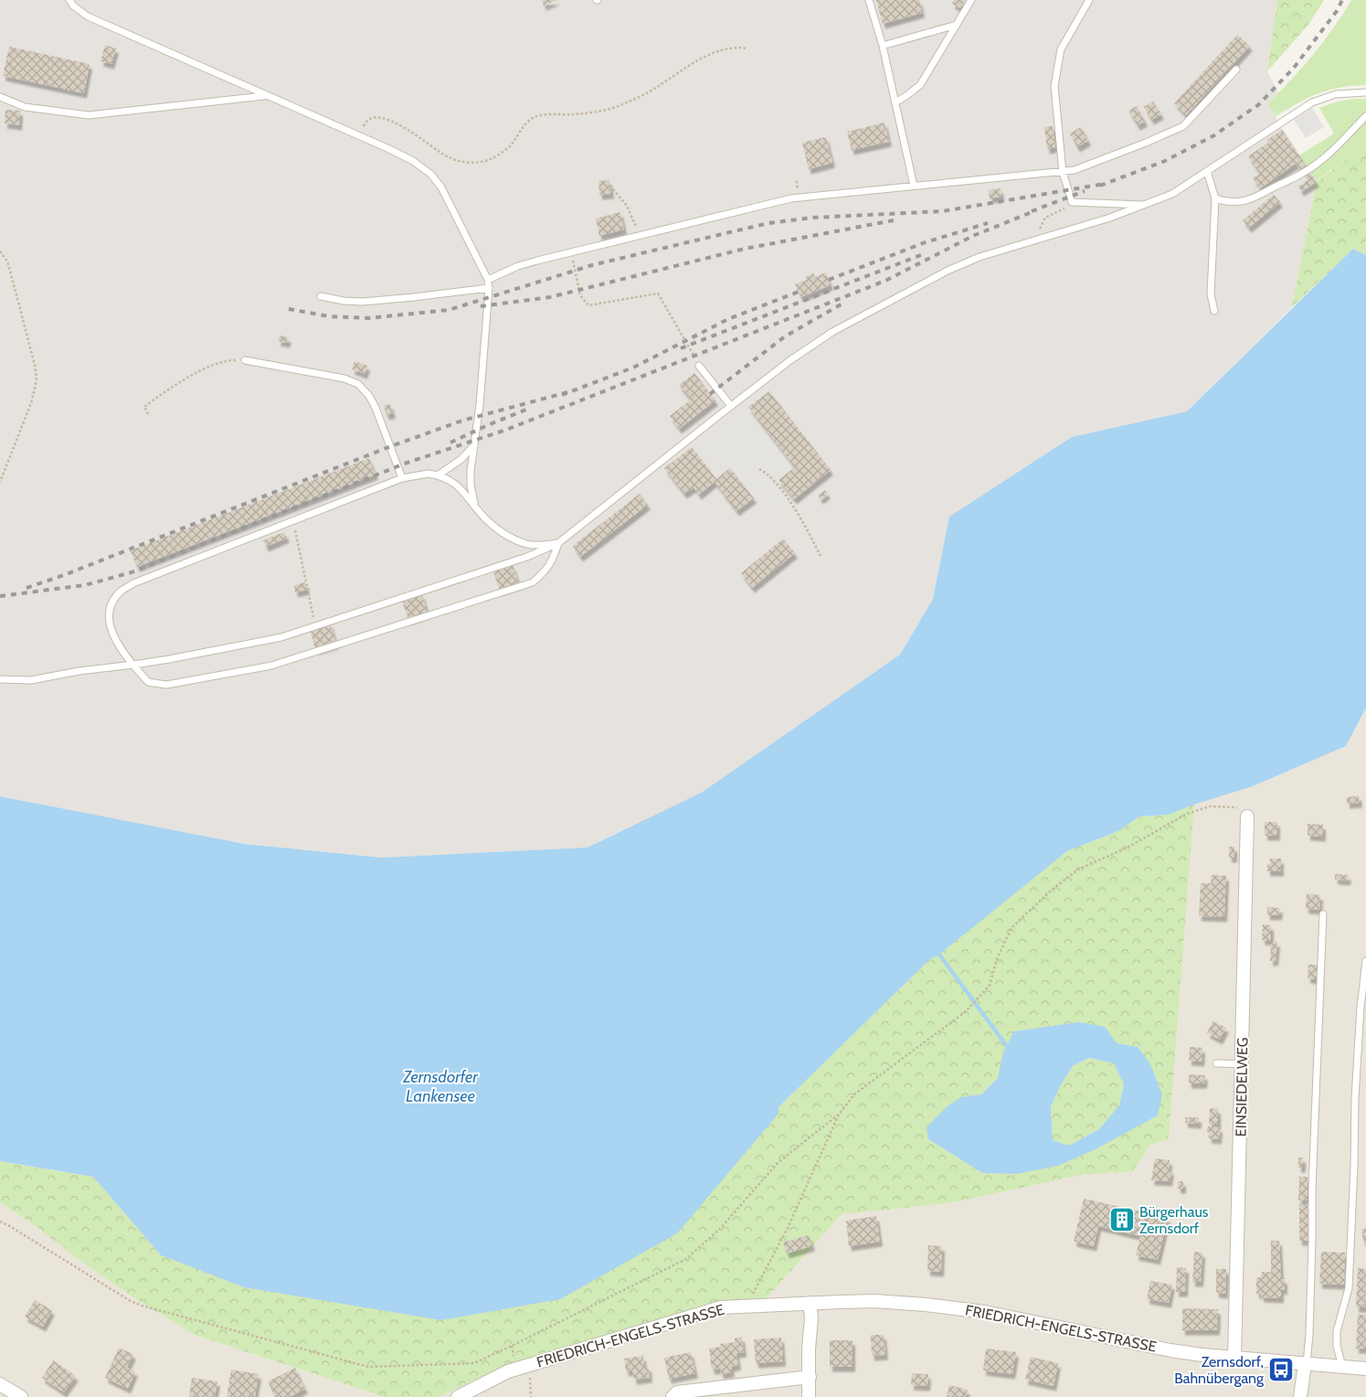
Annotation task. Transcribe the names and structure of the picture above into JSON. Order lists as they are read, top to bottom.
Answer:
{
  "streets": {
    "street": ["EINSIEDELWEG", "FRIEDRICH-ENGELS-STRASSE"]
  },
  "crossings": [
    ["EINSIEDELWEG", "FRIEDRICH-ENGELS-STRASSE"]
  ],
  "water": ["Zernsdorfer Lankensee"],
  "places": {
    "building": ["Bürgerhaus Zernsdorf"],
    "bus stop": ["Zernsdorf, Bahnübergang"]
  }
}
